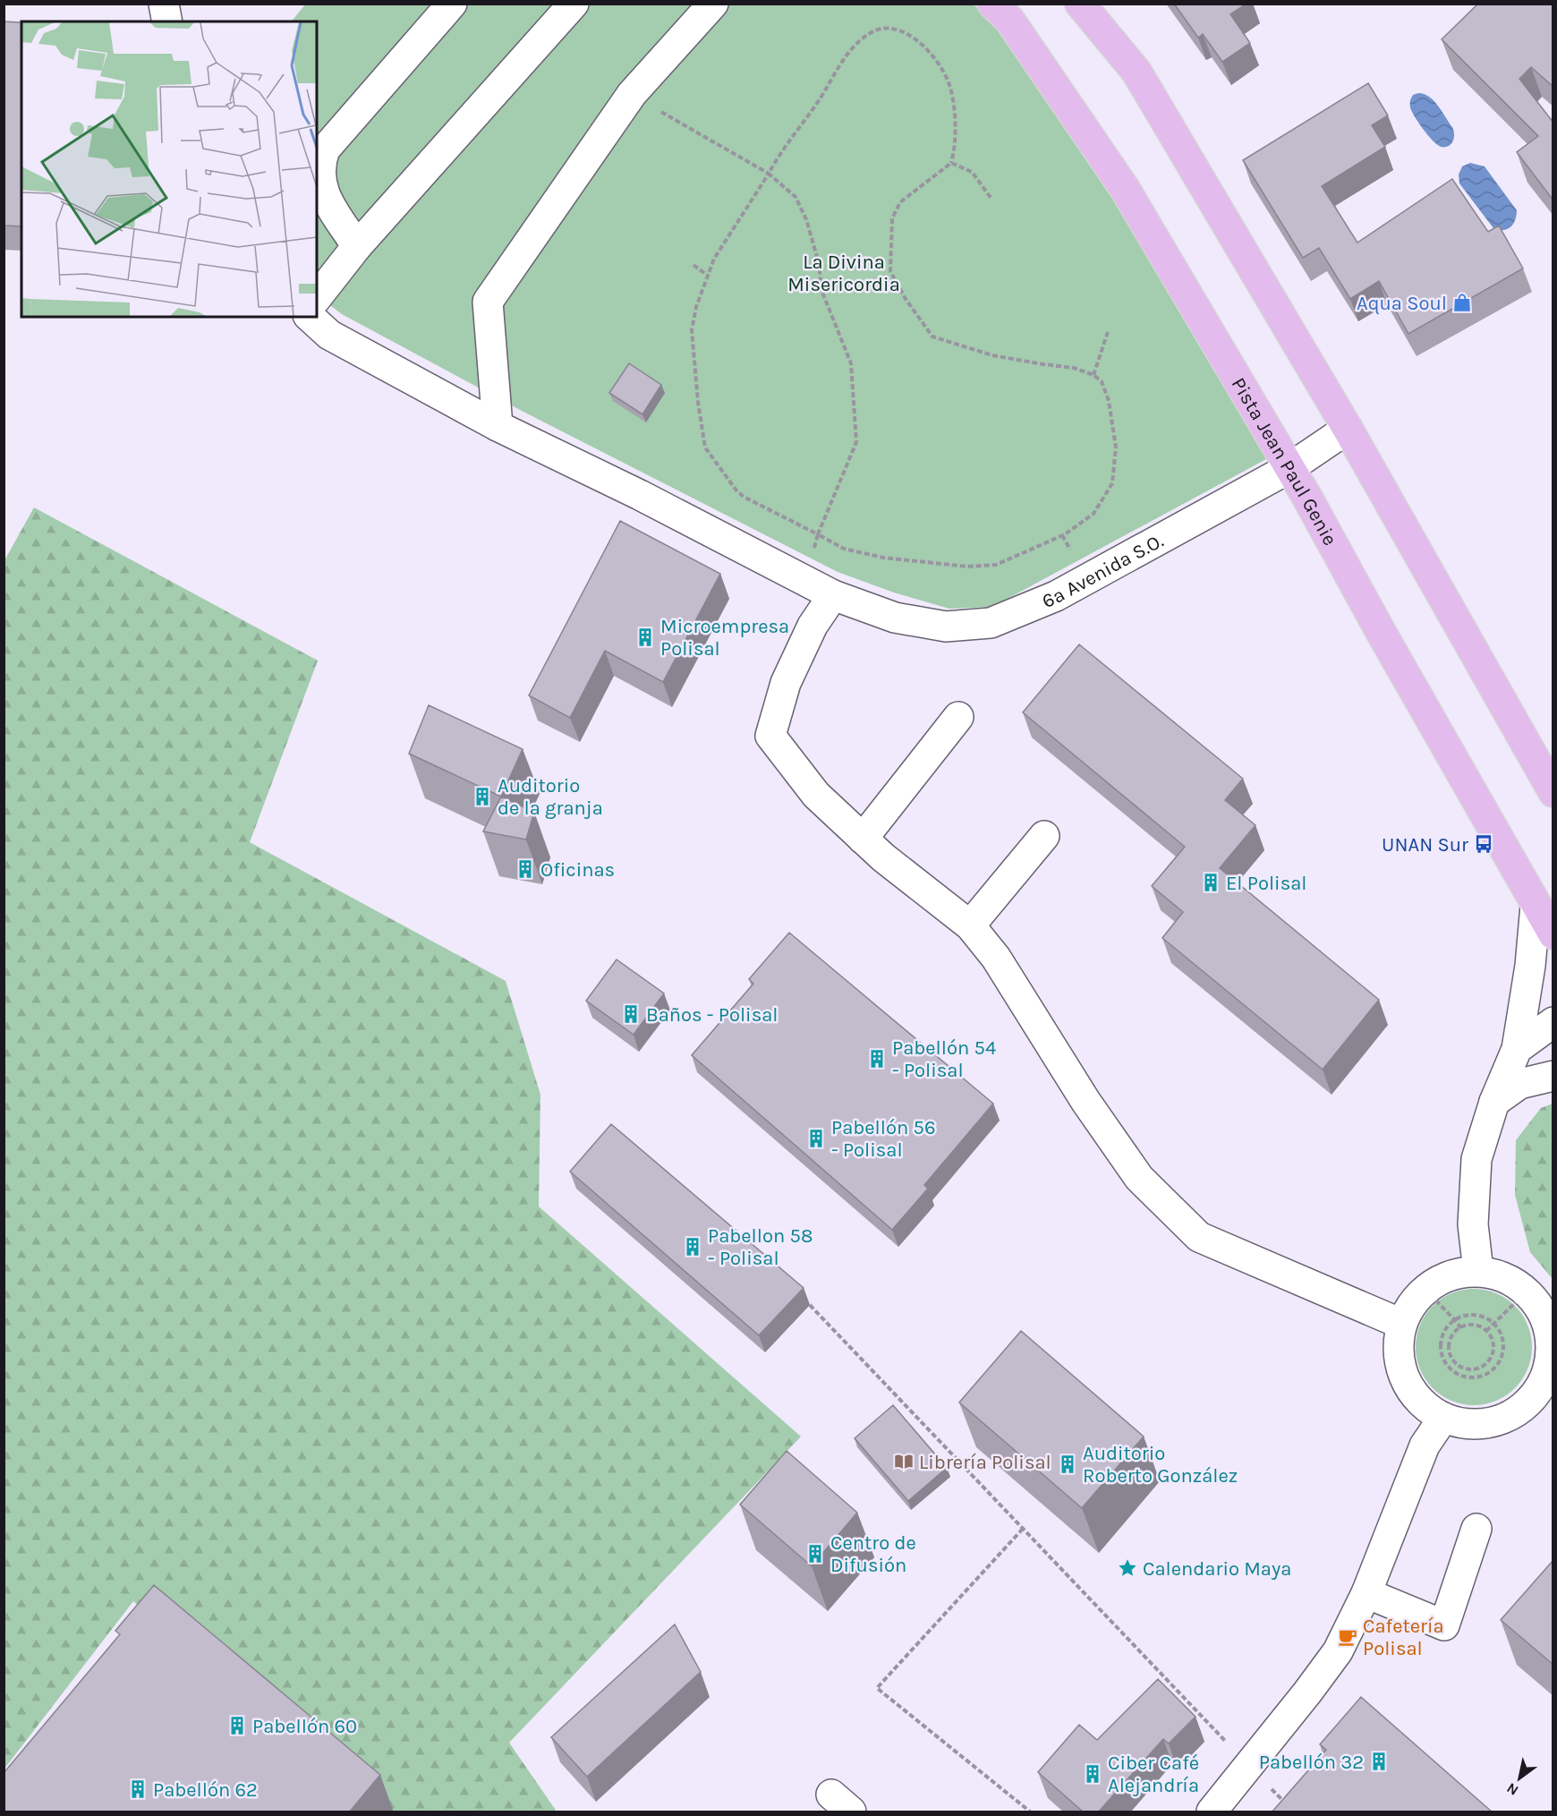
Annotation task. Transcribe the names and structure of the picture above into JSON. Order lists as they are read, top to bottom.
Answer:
{
  "streets": {
    "main road": ["Pista Jean Paul Genie"],
    "street": ["6a Avenida S.O."]
  },
  "crossings": [
    ["Pista Jean Paul Genie", "6a Avenida S.O."]
  ],
  "parks": ["La Divina Misericordia"],
  "places": {
    "shop": ["Aqua Soul"],
    "building": [
      "Microempresa Polisal",
      "Auditorio de la granja",
      "Oficinas",
      "El Polisal",
      "Baños - Polisal",
      "Pabellón 54 - Polisal",
      "Pabellón 56 - Polisal",
      "Pabellon 58 - Polisal",
      "Auditorio Roberto González",
      "Centro de Difusión",
      "Pabellón 60",
      "Pabellón 32",
      "Ciber Café Alejandría",
      "Pabellón 62"
    ],
    "bus stop": ["UNAN Sur"],
    "library": ["Librería Polisal"],
    "place": ["Calendario Maya"],
    "cafe": ["Cafetería Polisal"]
  },
  "north": "bottom left"
}
